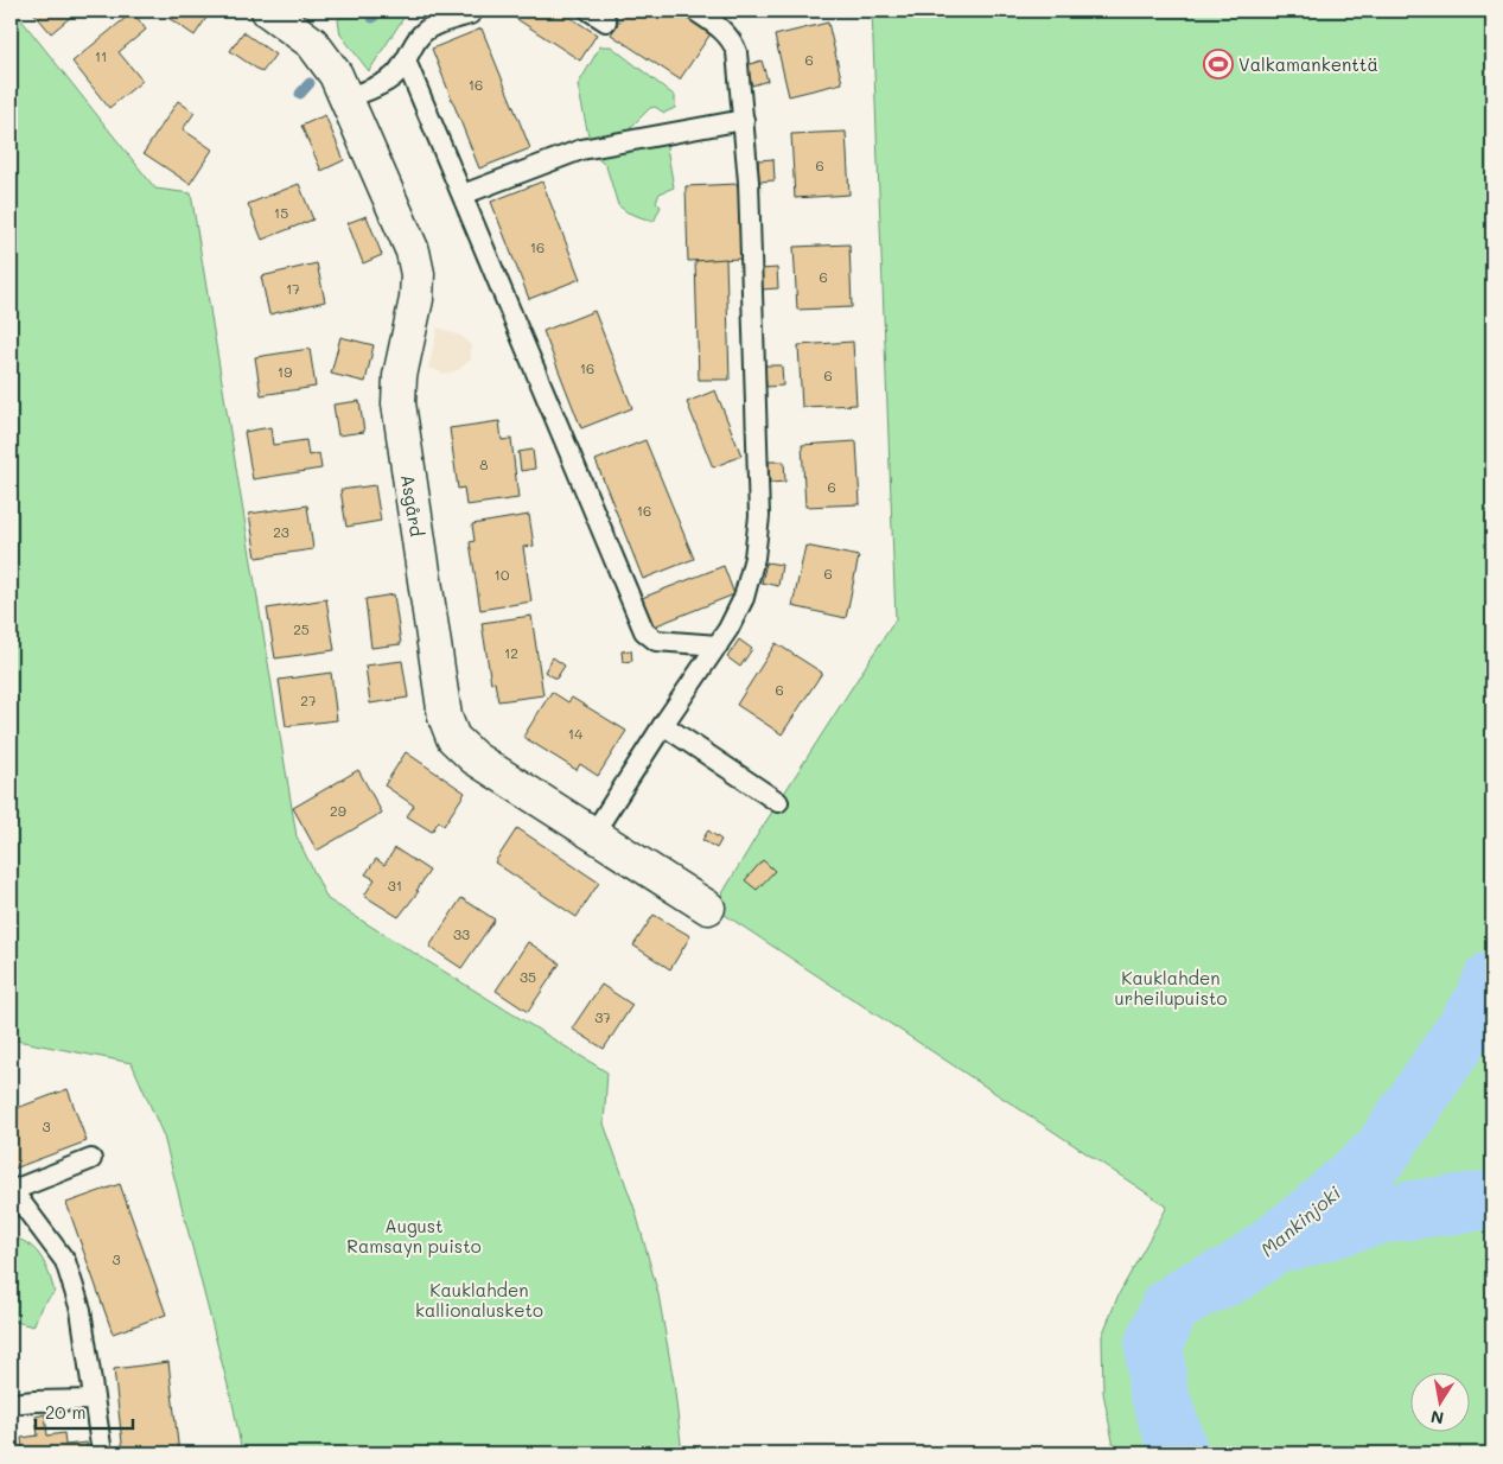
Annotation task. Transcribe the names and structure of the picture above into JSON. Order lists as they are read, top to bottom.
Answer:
{
  "streets": {
    "street": ["Asgård"]
  },
  "water": ["Mankinjoki"],
  "parks": ["Kauklahden urheilupuisto", "August Ramsayn puisto", "Kauklahden kallionalusketo"],
  "places": {
    "sports": ["Valkamankenttä"]
  },
  "house_numbers": [
    "11",
    "6",
    "16",
    "6",
    "15",
    "16",
    "6",
    "17",
    "16",
    "19",
    "6",
    "8",
    "6",
    "16",
    "23",
    "6",
    "10",
    "25",
    "12",
    "6",
    "27",
    "14",
    "29",
    "31",
    "33",
    "35",
    "37",
    "3",
    "3"
  ],
  "scale_bar": "20 m",
  "north": "bottom"
}
